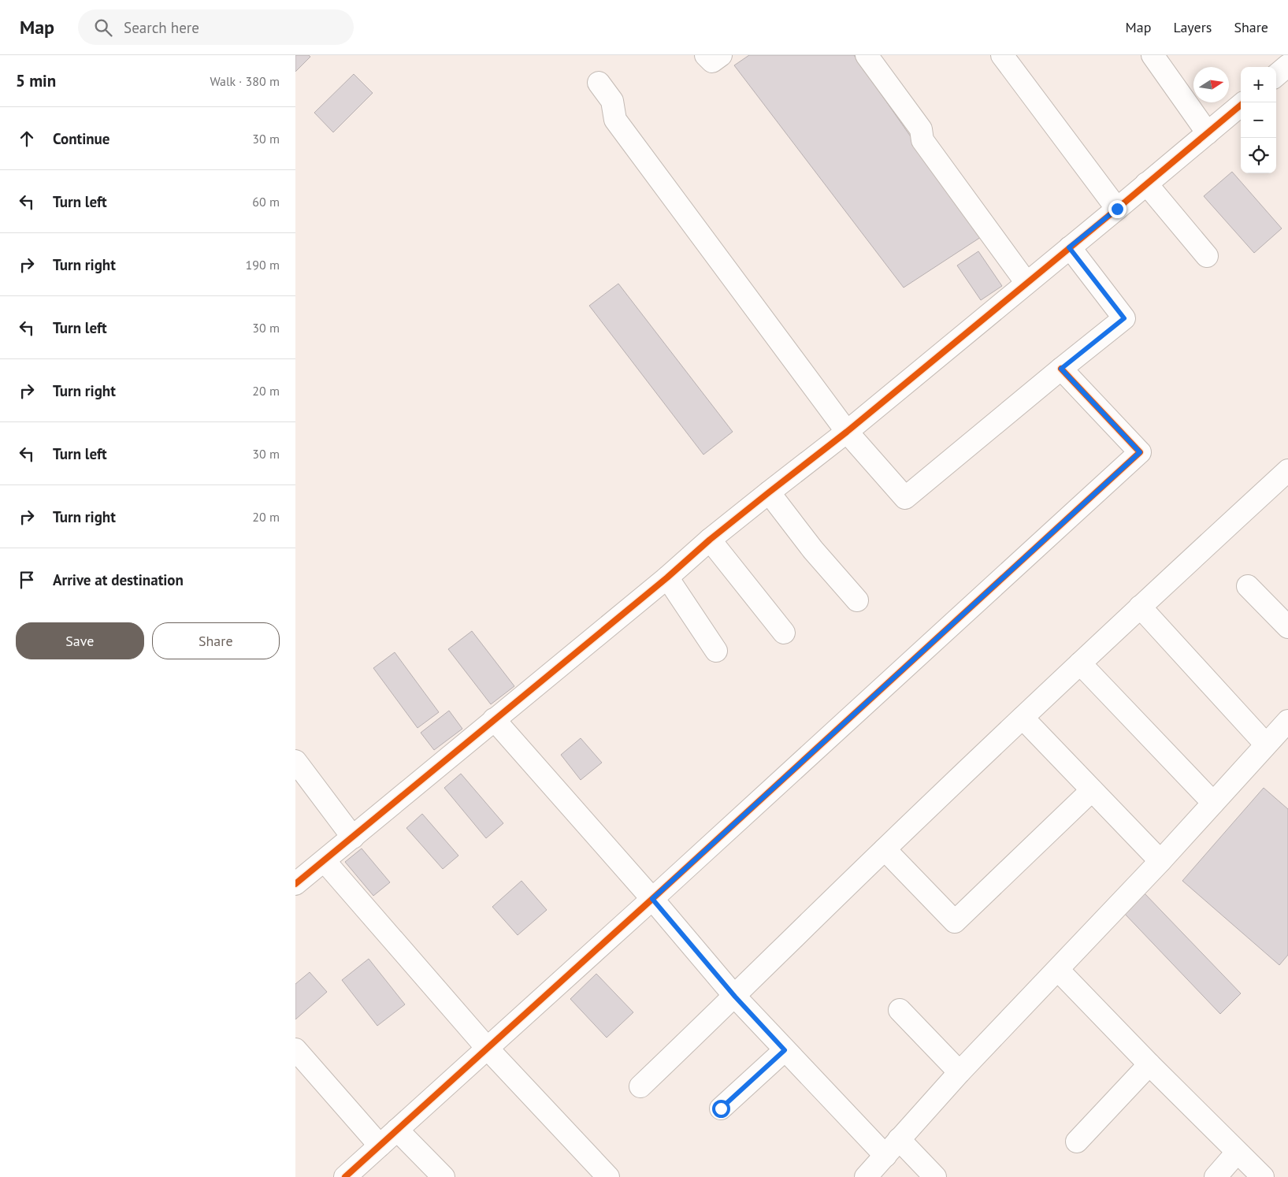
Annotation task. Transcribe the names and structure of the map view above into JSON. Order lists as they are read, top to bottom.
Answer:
{
  "north": "right",
  "page": {
    "header": "Map",
    "search": "Search here",
    "nav": ["Map", "Layers", "Share"],
    "heading": ["5 min", "Walk · 380 m"],
    "map_buttons": ["+", "−"],
    "list": [
      ["Continue", "30 m"],
      ["Turn left", "60 m"],
      ["Turn right", "190 m"],
      ["Turn left", "30 m"],
      ["Turn right", "20 m"],
      ["Turn left", "30 m"],
      ["Turn right", "20 m"],
      "Arrive at destination"
    ],
    "buttons": ["Save", "Share"]
  }
}
